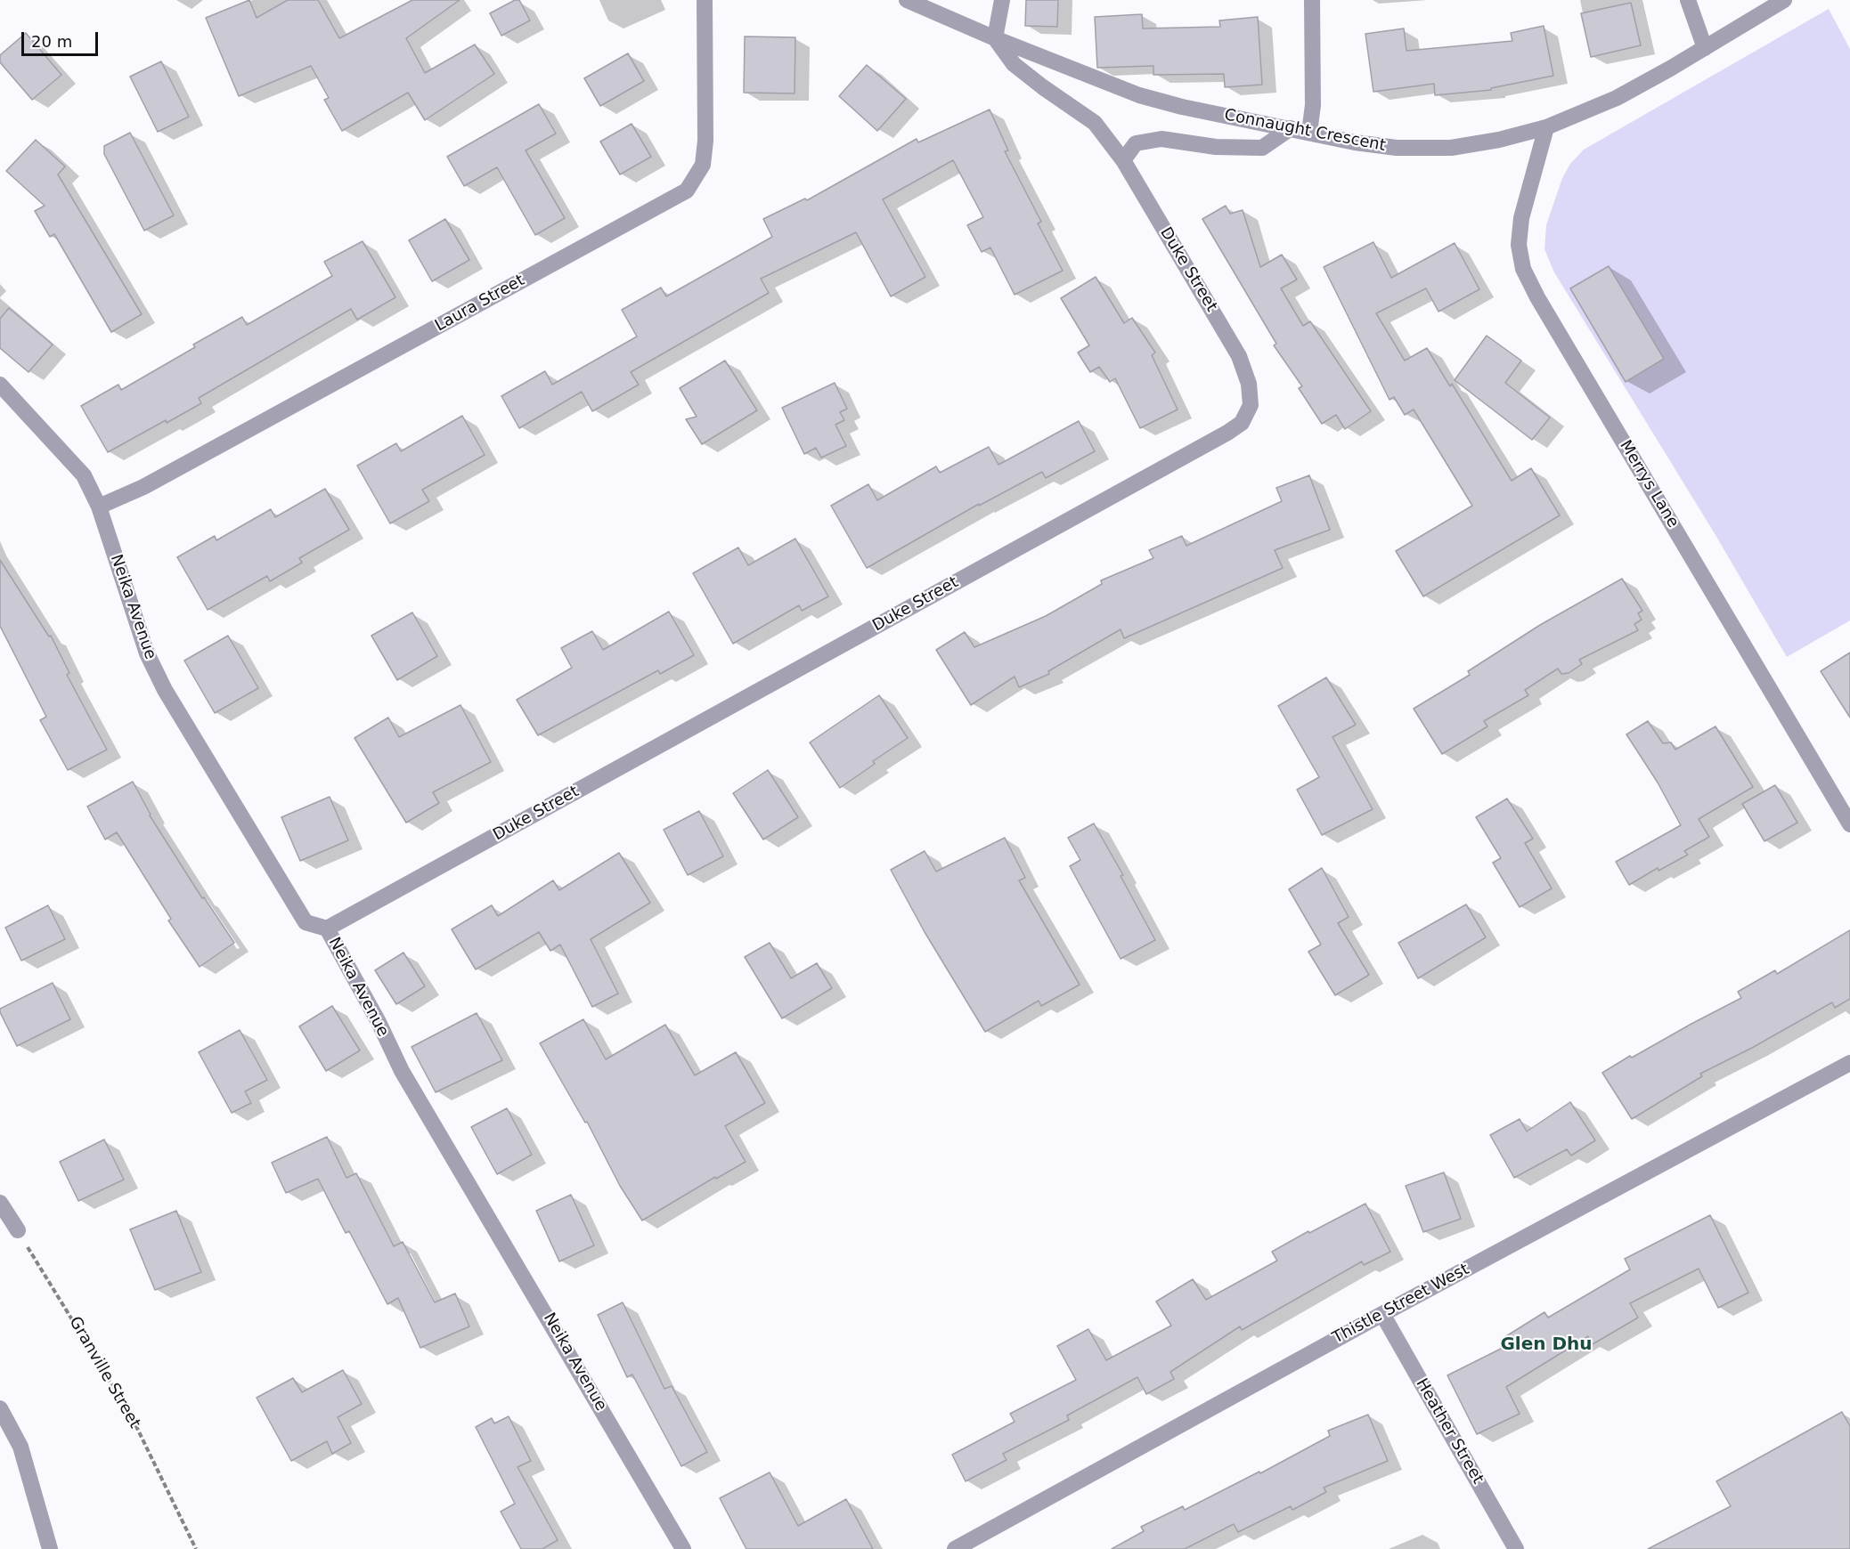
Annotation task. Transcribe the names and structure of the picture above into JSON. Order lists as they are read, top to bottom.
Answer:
{
  "streets": {
    "street": [
      "Connaught Crescent",
      "Duke Street",
      "Laura Street",
      "Merrys Lane",
      "Neika Avenue",
      "Thistle Street West",
      "Heather Street"
    ],
    "path": ["Granville Street"]
  },
  "crossings": [
    ["Connaught Crescent", "Duke Street"],
    ["Connaught Crescent", "Merrys Lane"],
    ["Duke Street", "Neika Avenue"],
    ["Laura Street", "Neika Avenue"],
    ["Thistle Street West", "Heather Street"]
  ],
  "districts": ["Glen Dhu"],
  "scale_bar": "20 m"
}
